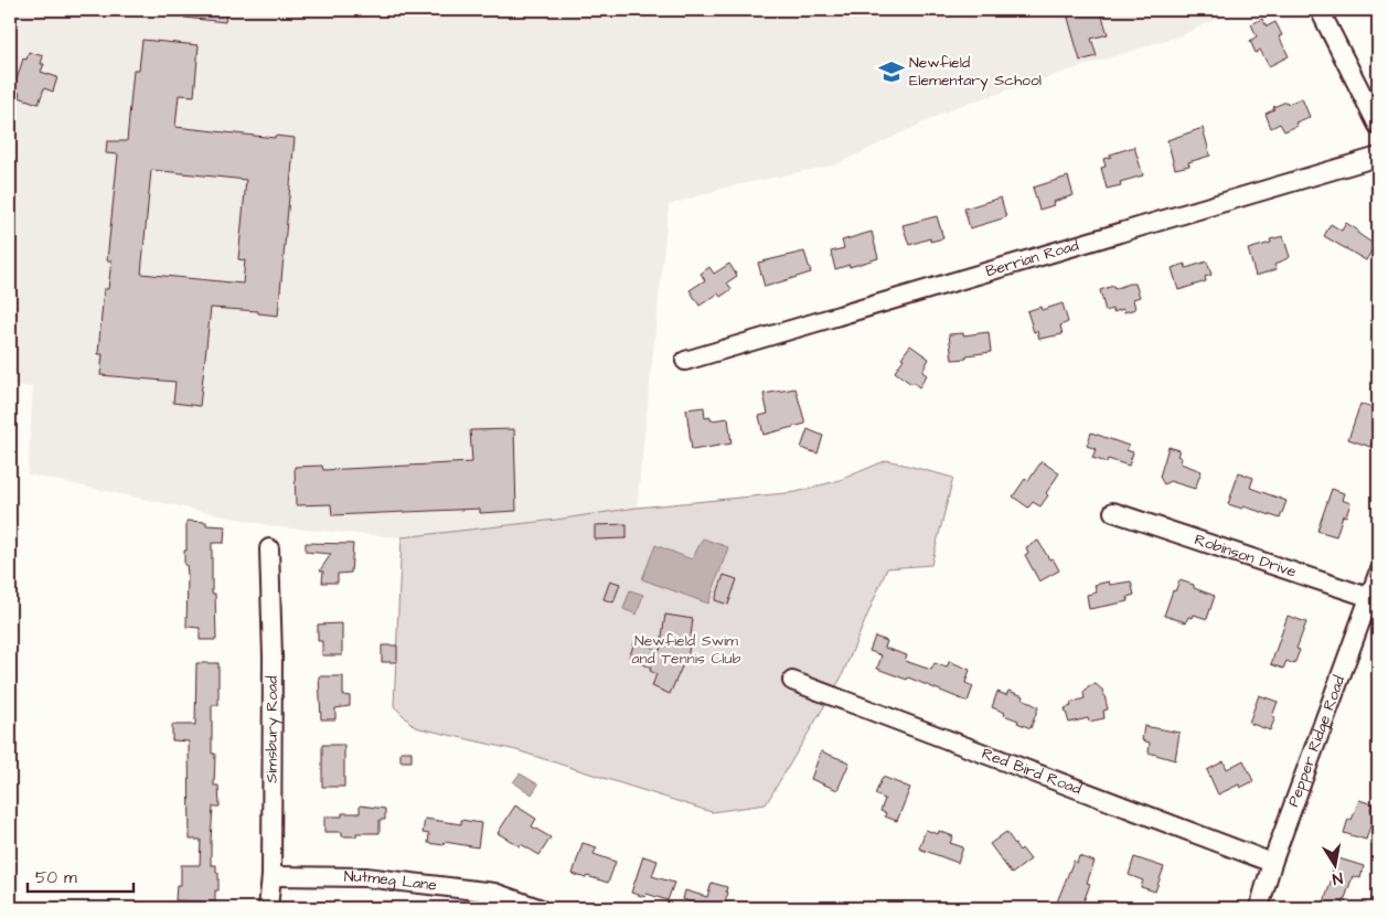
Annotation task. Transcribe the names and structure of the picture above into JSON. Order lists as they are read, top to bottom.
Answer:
{
  "streets": {
    "street": [
      "Berrian Road",
      "Robinson Drive",
      "Simsbury Road",
      "Pepper Ridge Road",
      "Red Bird Road",
      "Nutmeg Lane"
    ]
  },
  "crossings": [
    ["Robinson Drive", "Pepper Ridge Road"],
    ["Simsbury Road", "Nutmeg Lane"],
    ["Pepper Ridge Road", "Red Bird Road"]
  ],
  "parks": ["Newfield Swim and Tennis Club"],
  "places": {
    "school or university": ["Newfield Elementary School"]
  },
  "scale_bar": "50 m",
  "north": "bottom"
}
